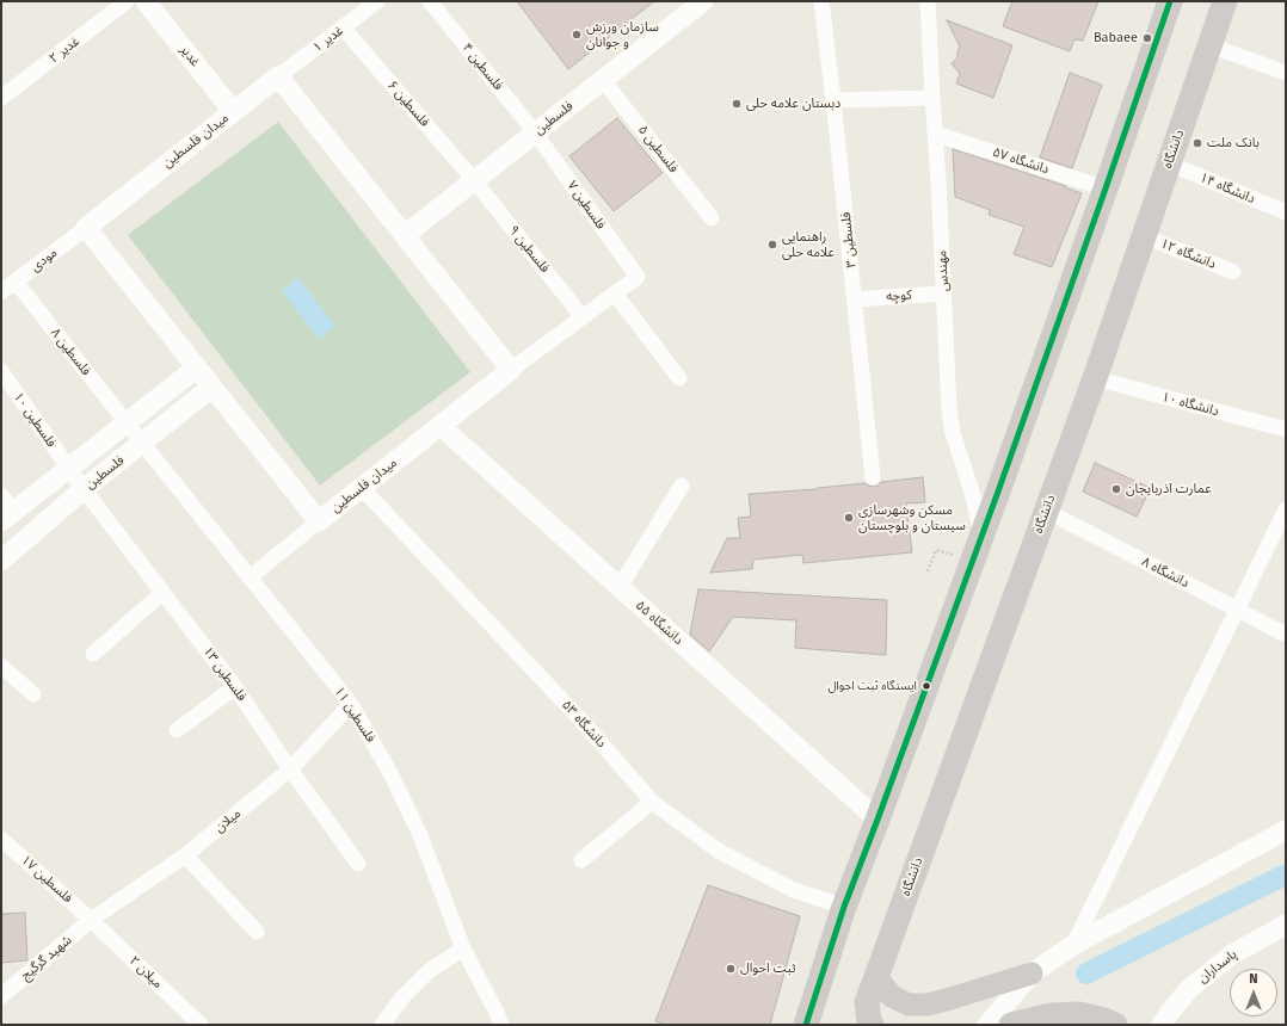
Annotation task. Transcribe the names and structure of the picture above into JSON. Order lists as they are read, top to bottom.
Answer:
{
  "streets": {
    "main road": ["دانشگاه"],
    "street": [
      "غدیر ۱",
      "غدیر ۲",
      "غدیر",
      "فلسطین ۴",
      "فلسطین ۶",
      "فلسطین",
      "میدان فلسطین",
      "فلسطین ۵",
      "دانشگاه ۵۷",
      "دانشگاه ۱۴",
      "فلسطین ۷",
      "فلسطین ۳",
      "فلسطین ۹",
      "دانشگاه ۱۲",
      "مودی",
      "مهندس",
      "کوچه",
      "فلسطین ۸",
      "دانشگاه ۱۰",
      "فلسطین ۱۰",
      "دانشگاه ۸",
      "دانشگاه ۵۵",
      "فلسطین ۱۳",
      "فلسطین ۱۱",
      "دانشگاه ۵۳",
      "میلان",
      "فلسطین ۱۷",
      "شهید گرگیج",
      "پاسداران",
      "میلان ۲"
    ]
  },
  "crossings": [
    ["غدیر ۱", "فلسطین ۶"],
    ["غدیر ۱", "میدان فلسطین"],
    ["غدیر", "میدان فلسطین"],
    ["فلسطین ۴", "فلسطین"],
    ["فلسطین ۴", "فلسطین ۷"],
    ["فلسطین ۶", "فلسطین"],
    ["فلسطین ۶", "فلسطین ۹"],
    ["فلسطین", "میدان فلسطین"],
    ["فلسطین", "فلسطین ۵"],
    ["فلسطین", "فلسطین ۷"],
    ["فلسطین", "فلسطین ۹"],
    ["فلسطین", "فلسطین ۸"],
    ["فلسطین", "فلسطین ۱۰"],
    ["فلسطین", "فلسطین ۱۳"],
    ["فلسطین", "فلسطین ۱۱"],
    ["میدان فلسطین", "مودی"],
    ["میدان فلسطین", "دانشگاه ۵۵"],
    ["میدان فلسطین", "دانشگاه ۵۳"],
    ["دانشگاه", "دانشگاه ۱۴"],
    ["دانشگاه", "دانشگاه ۱۲"],
    ["دانشگاه", "دانشگاه ۱۰"],
    ["دانشگاه", "دانشگاه ۸"],
    ["دانشگاه ۵۷", "مهندس"],
    ["فلسطین ۳", "کوچه"],
    ["مودی", "فلسطین ۸"],
    ["مهندس", "کوچه"],
    ["فلسطین ۸", "فلسطین ۱۱"],
    ["فلسطین ۱۰", "فلسطین ۱۳"],
    ["فلسطین ۱۳", "میلان"],
    ["فلسطین ۱۱", "میلان"],
    ["میلان", "فلسطین ۱۷"],
    ["میلان", "شهید گرگیج"],
    ["میلان", "میلان ۲"],
    ["فلسطین ۱۷", "شهید گرگیج"],
    ["فلسطین ۱۷", "میلان ۲"],
    ["شهید گرگیج", "میلان ۲"]
  ],
  "places": [
    "سازمان ورزش و جوانان",
    "Babaee",
    "دبستان علامه حلی",
    "بانک ملت",
    "راهنمایی علامه حلی",
    "عمارت آذربایجان",
    "مسکن وشهرسازی سیستان و بلوچستان",
    "ایستگاه ثبت احوال",
    "ثبت احوال"
  ],
  "north": "top"
}
